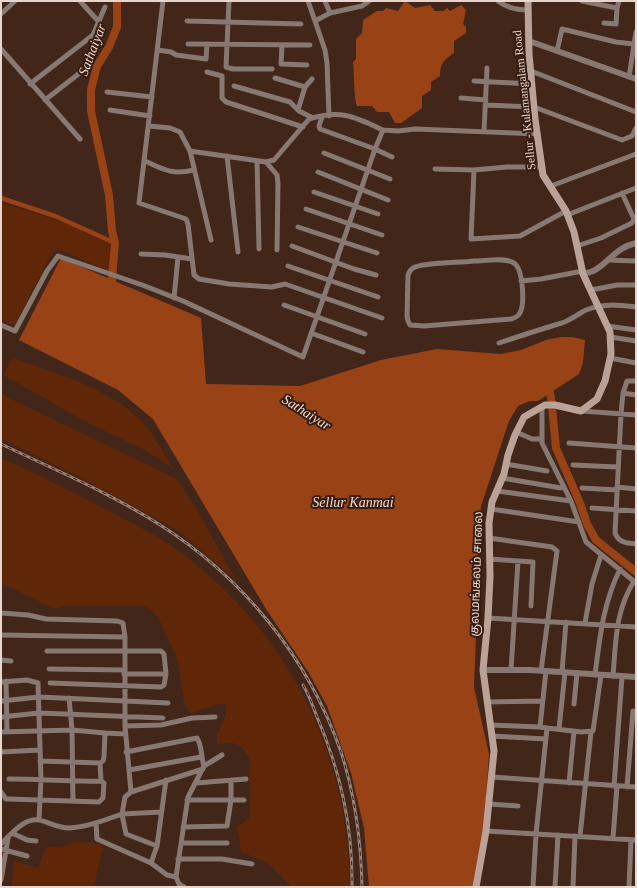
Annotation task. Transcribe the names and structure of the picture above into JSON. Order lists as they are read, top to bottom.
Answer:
{
  "streets": {
    "main road": ["Sellur - Kulamangalam Road", "குலமங்கலம் சாலை"]
  },
  "crossings": [
    ["Sellur - Kulamangalam Road", "குலமங்கலம் சாலை"]
  ],
  "water": ["Sathaiyar", "Sellur Kanmai"]
}
